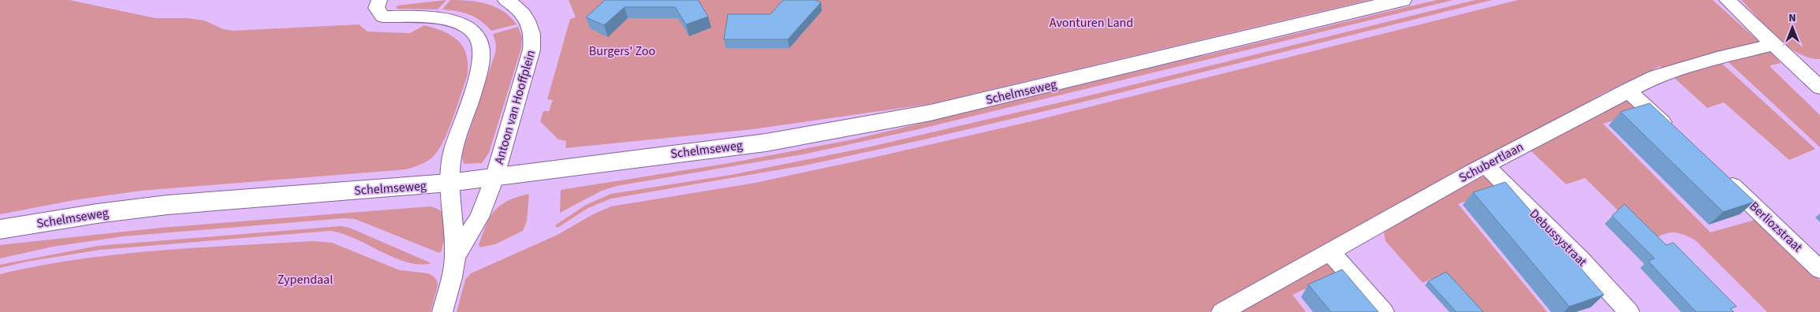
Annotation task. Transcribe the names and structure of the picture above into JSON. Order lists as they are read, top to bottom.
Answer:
{
  "streets": {
    "main road": ["Schelmseweg"],
    "street": [
      "Antoon van Hooffplein",
      "Schubertlaan",
      "Berliozstraat",
      "Debussystraat"
    ]
  },
  "crossings": [
    ["Schelmseweg", "Antoon van Hooffplein"],
    ["Schubertlaan", "Debussystraat"]
  ],
  "parks": ["Avonturen Land", "Burgers' Zoo", "Zypendaal"],
  "north": "top"
}
